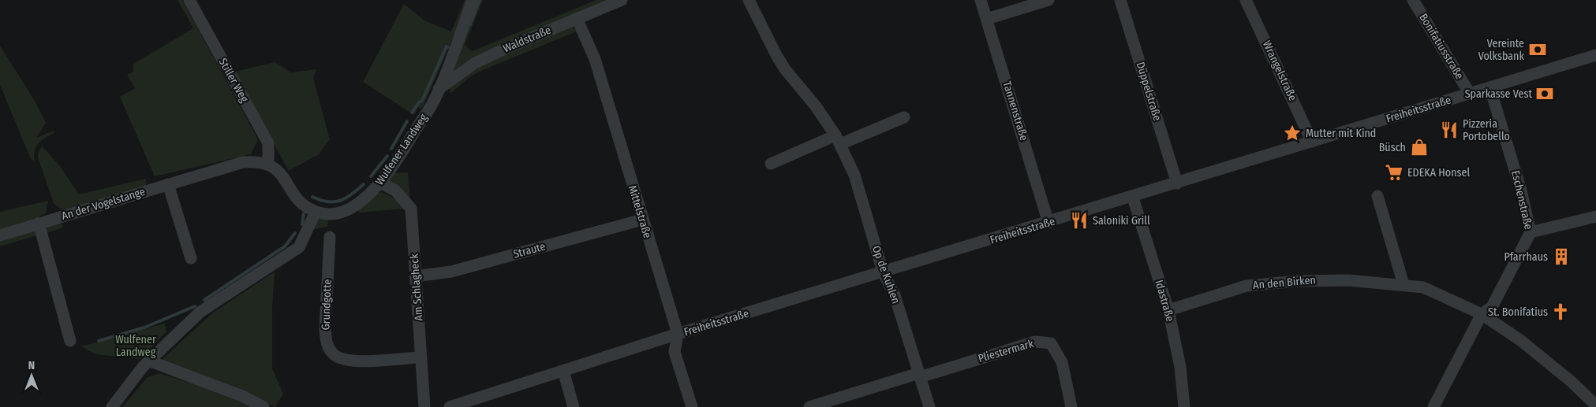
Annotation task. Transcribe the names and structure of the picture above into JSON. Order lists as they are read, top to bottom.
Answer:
{
  "streets": {
    "street": [
      "Waldstraße",
      "Bonifatiusstraße",
      "Wrangelstraße",
      "Stiller Weg",
      "Düppelstraße",
      "Freiheitsstraße",
      "Tannenstraße",
      "Wulfener Landweg",
      "Eschenstraße",
      "An der Vogelstange",
      "Mittelstraße",
      "Straute",
      "Op de Kuhlen",
      "An den Birken",
      "Am Schlagheck",
      "Idastraße",
      "Grundgotte",
      "Pliestermark"
    ]
  },
  "crossings": [
    ["Waldstraße", "Wulfener Landweg"],
    ["Waldstraße", "Mittelstraße"],
    ["Bonifatiusstraße", "Freiheitsstraße"],
    ["Wrangelstraße", "Freiheitsstraße"],
    ["Stiller Weg", "An der Vogelstange"],
    ["Düppelstraße", "Freiheitsstraße"],
    ["Freiheitsstraße", "Tannenstraße"],
    ["Freiheitsstraße", "Eschenstraße"],
    ["Freiheitsstraße", "Mittelstraße"],
    ["Freiheitsstraße", "Op de Kuhlen"],
    ["Freiheitsstraße", "Idastraße"],
    ["Wulfener Landweg", "Am Schlagheck"],
    ["Eschenstraße", "An den Birken"],
    ["Mittelstraße", "Straute"],
    ["Straute", "Am Schlagheck"],
    ["Op de Kuhlen", "Pliestermark"],
    ["An den Birken", "Idastraße"],
    ["Am Schlagheck", "Grundgotte"]
  ],
  "parks": ["Wulfener Landweg"],
  "places": {
    "bank": ["Vereinte Volksbank", "Sparkasse Vest"],
    "restaurant": ["Pizzeria Portobello", "Saloniki Grill"],
    "place": ["Mutter mit Kind"],
    "shop": ["Büsch"],
    "supermarket": ["EDEKA Honsel"],
    "building": ["Pfarrhaus"],
    "church": ["St. Bonifatius"]
  },
  "north": "top"
}
